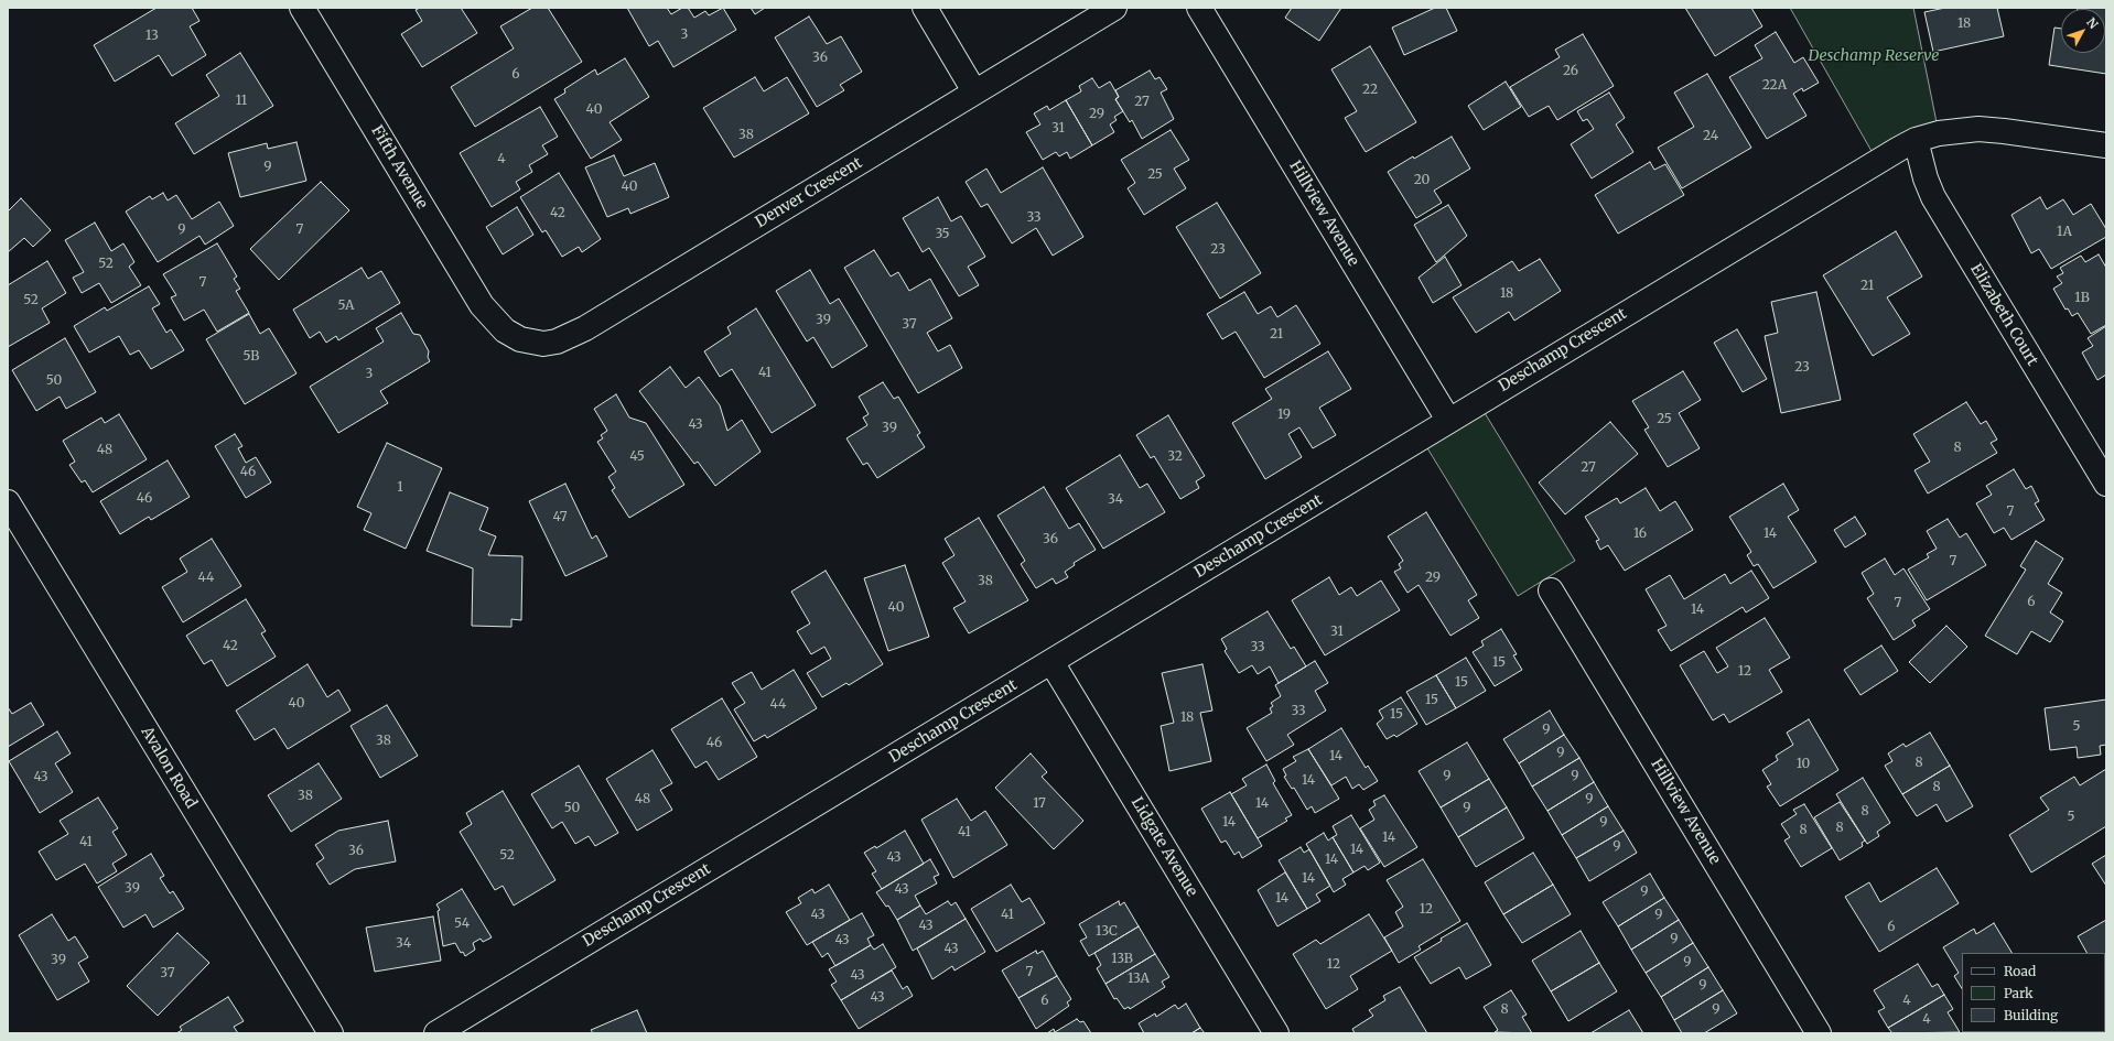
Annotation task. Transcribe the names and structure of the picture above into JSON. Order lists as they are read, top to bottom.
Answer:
{
  "streets": {
    "street": [
      "Fifth Avenue",
      "Denver Crescent",
      "Hillview Avenue",
      "Elizabeth Court",
      "Deschamp Crescent",
      "Avalon Road",
      "Lidgate Avenue"
    ]
  },
  "crossings": [
    ["Fifth Avenue", "Denver Crescent"],
    ["Hillview Avenue", "Deschamp Crescent"],
    ["Elizabeth Court", "Deschamp Crescent"],
    ["Deschamp Crescent", "Lidgate Avenue"]
  ],
  "parks": ["Deschamp Reserve"],
  "house_numbers": [
    "18",
    "3",
    "13",
    "36",
    "26",
    "6",
    "22A",
    "22",
    "11",
    "27",
    "40",
    "29",
    "31",
    "38",
    "24",
    "4",
    "9",
    "25",
    "20",
    "40",
    "42",
    "33",
    "9",
    "7",
    "1A",
    "35",
    "23",
    "52",
    "7",
    "21",
    "18",
    "1B",
    "52",
    "5A",
    "39",
    "37",
    "21",
    "5B",
    "23",
    "41",
    "3",
    "50",
    "19",
    "25",
    "43",
    "39",
    "8",
    "48",
    "45",
    "32",
    "27",
    "46",
    "1",
    "46",
    "34",
    "7",
    "47",
    "16",
    "14",
    "36",
    "7",
    "44",
    "29",
    "38",
    "6",
    "7",
    "40",
    "14",
    "31",
    "42",
    "33",
    "15",
    "12",
    "15",
    "15",
    "40",
    "44",
    "33",
    "15",
    "18",
    "5",
    "9",
    "38",
    "46",
    "9",
    "14",
    "8",
    "10",
    "9",
    "9",
    "43",
    "14",
    "8",
    "38",
    "48",
    "9",
    "17",
    "14",
    "50",
    "9",
    "8",
    "5",
    "14",
    "9",
    "8",
    "8",
    "41",
    "14",
    "41",
    "9",
    "14",
    "36",
    "52",
    "43",
    "14",
    "14",
    "39",
    "43",
    "9",
    "14",
    "12",
    "43",
    "41",
    "9",
    "54",
    "43",
    "6",
    "13C",
    "9",
    "43",
    "34",
    "43",
    "13B",
    "39",
    "9",
    "12",
    "7",
    "37",
    "43",
    "13A",
    "9",
    "43",
    "6",
    "4",
    "8",
    "9",
    "4"
  ],
  "legend": ["Road", "Park", "Building"],
  "north": "top right"
}
